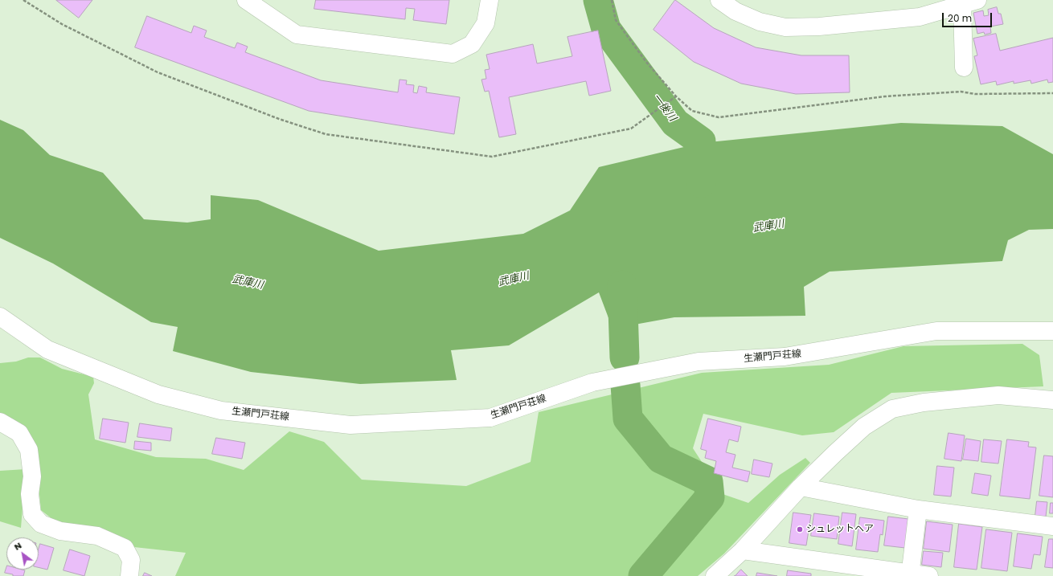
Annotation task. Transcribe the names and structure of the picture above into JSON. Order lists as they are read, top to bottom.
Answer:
{
  "streets": {
    "street": ["生瀬門戸荘線"]
  },
  "water": ["一後川", "武庫川"],
  "places": ["シュレットヘア"],
  "scale_bar": "20 m",
  "north": "top left"
}
